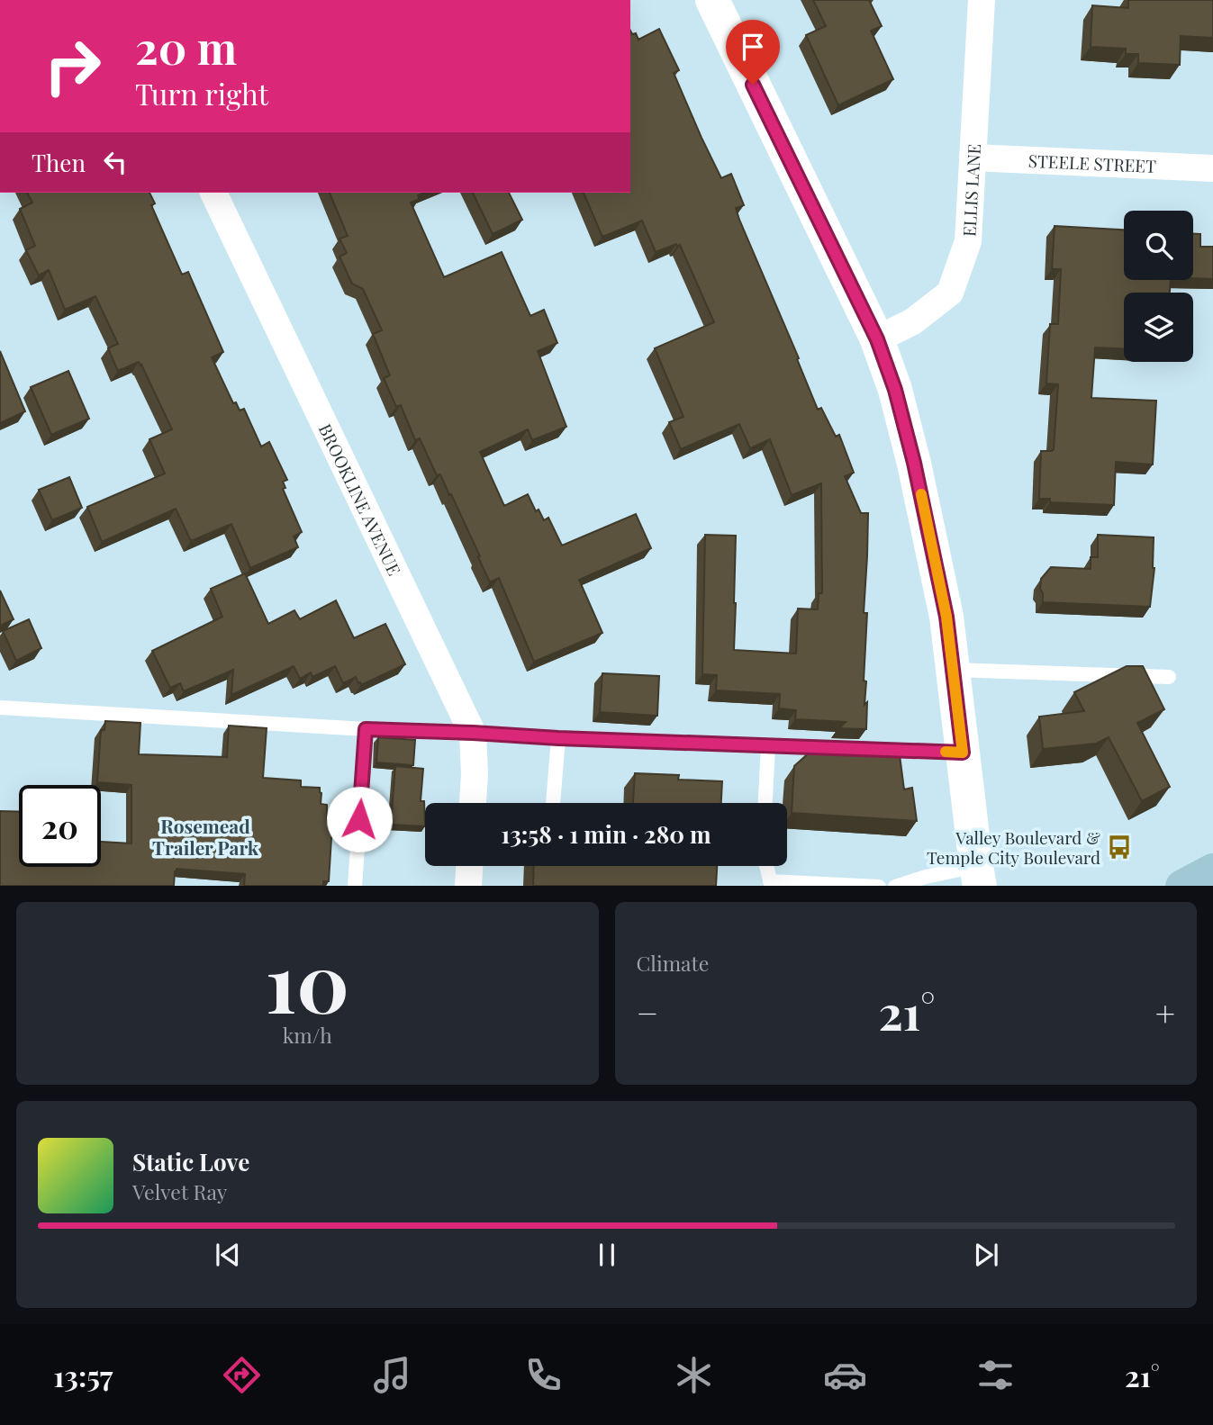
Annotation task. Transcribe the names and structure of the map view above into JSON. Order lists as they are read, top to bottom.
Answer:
{
  "streets": {
    "street": ["STEELE STREET", "ELLIS LANE", "BROOKLINE AVENUE"]
  },
  "crossings": [
    ["STEELE STREET", "ELLIS LANE"]
  ],
  "districts": ["Rosemead Trailer Park"],
  "places": {
    "bus stop": ["Valley Boulevard & Temple City Boulevard"]
  },
  "page": {
    "turn": ["20 m", "Turn right"],
    "then": "Then",
    "limit": "20",
    "trip": "13:58 · 1 min · 280 m",
    "tile": [
      ["10", "km/h"],
      "Climate"
    ],
    "heat": ["−", "21°", "+"],
    "song": ["Static Love", "Velvet Ray"],
    "tabs": ["13:57", "21°"]
  }
}
